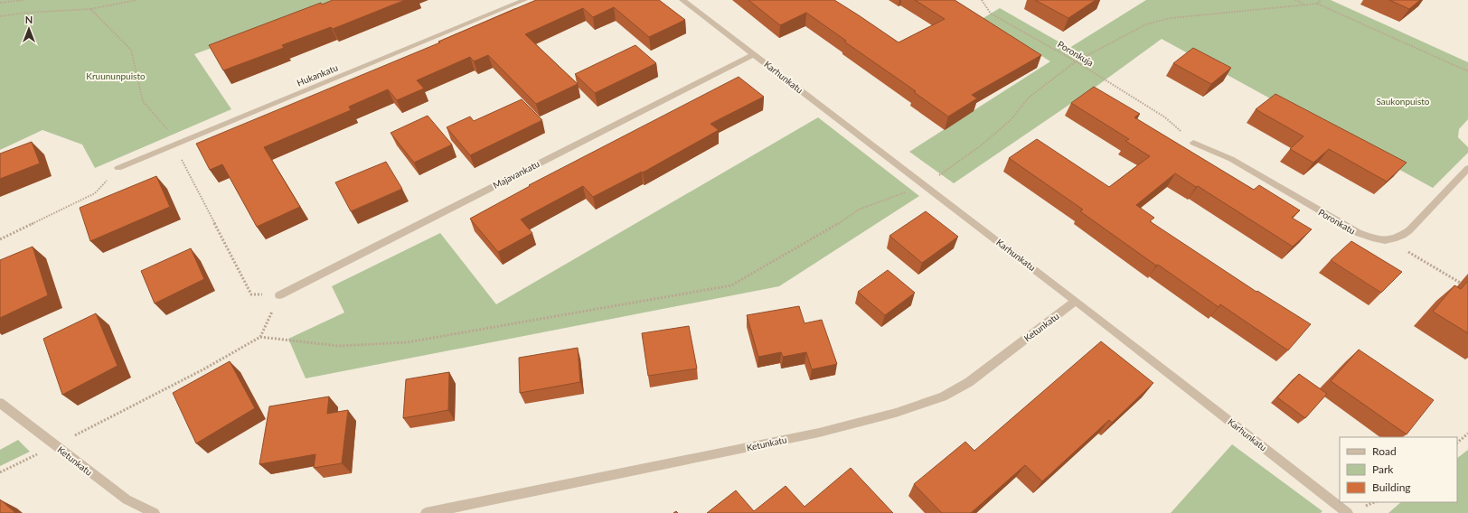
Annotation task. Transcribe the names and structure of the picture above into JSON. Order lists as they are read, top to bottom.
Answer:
{
  "streets": {
    "street": [
      "Hukankatu",
      "Karhunkatu",
      "Majavankatu",
      "Poronkatu",
      "Ketunkatu"
    ],
    "path": ["Poronkuja"]
  },
  "crossings": [
    ["Poronkuja", "Poronkatu"],
    ["Karhunkatu", "Majavankatu"],
    ["Karhunkatu", "Ketunkatu"]
  ],
  "parks": ["Kruununpuisto", "Saukonpuisto"],
  "legend": ["Road", "Park", "Building"],
  "north": "top"
}
